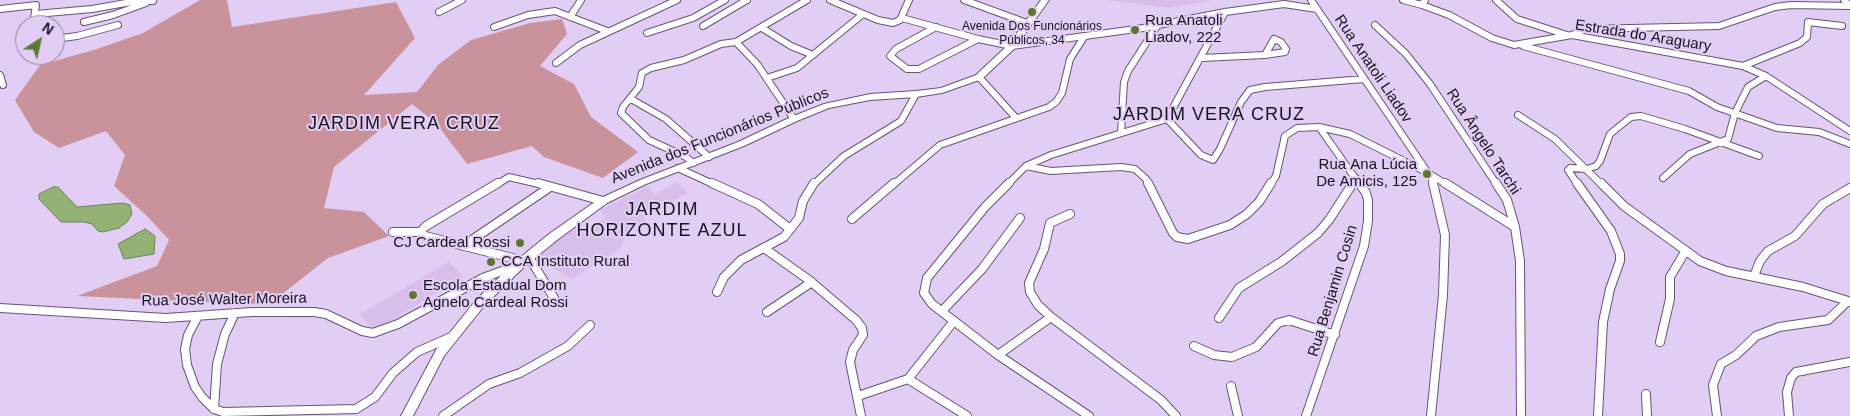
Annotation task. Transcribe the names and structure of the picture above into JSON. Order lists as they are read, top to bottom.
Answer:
{
  "streets": {
    "street": [
      "Estrada do Araguary",
      "Rua Anatoli Liadov",
      "Avenida dos Funcionários Públicos",
      "Rua Ângelo Tarchi",
      "Rua Benjamin Cosin",
      "Rua José Walter Moreira"
    ]
  },
  "crossings": [
    ["Rua Anatoli Liadov", "Avenida dos Funcionários Públicos"],
    ["Avenida dos Funcionários Públicos", "Rua José Walter Moreira"]
  ],
  "districts": ["JARDIM VERA CRUZ", "JARDIM VERA CRUZ", "JARDIM HORIZONTE AZUL"],
  "places": [
    "Avenida Dos Funcionários Públicos, 34",
    "Rua Anatoli Liadov, 222",
    "Rua Ana Lúcia De Amicis, 125",
    "CJ Cardeal Rossi",
    "CCA Instituto Rural",
    "Escola Estadual Dom Agnelo Cardeal Rossi"
  ],
  "north": "top right"
}
